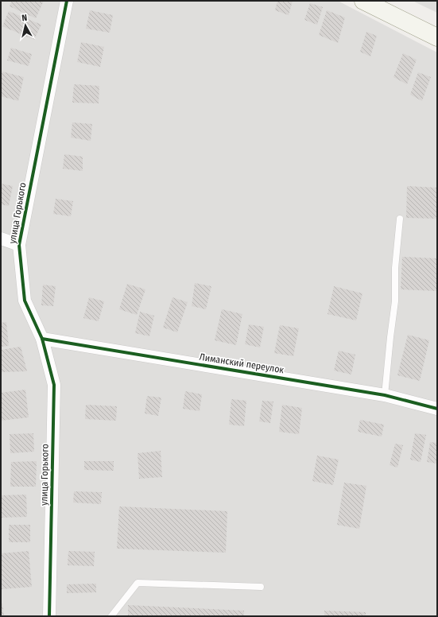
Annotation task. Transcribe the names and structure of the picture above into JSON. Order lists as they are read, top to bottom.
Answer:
{
  "streets": {
    "street": ["улица Горького", "Лиманский переулок"]
  },
  "crossings": [
    ["улица Горького", "Лиманский переулок"]
  ],
  "north": "top"
}
